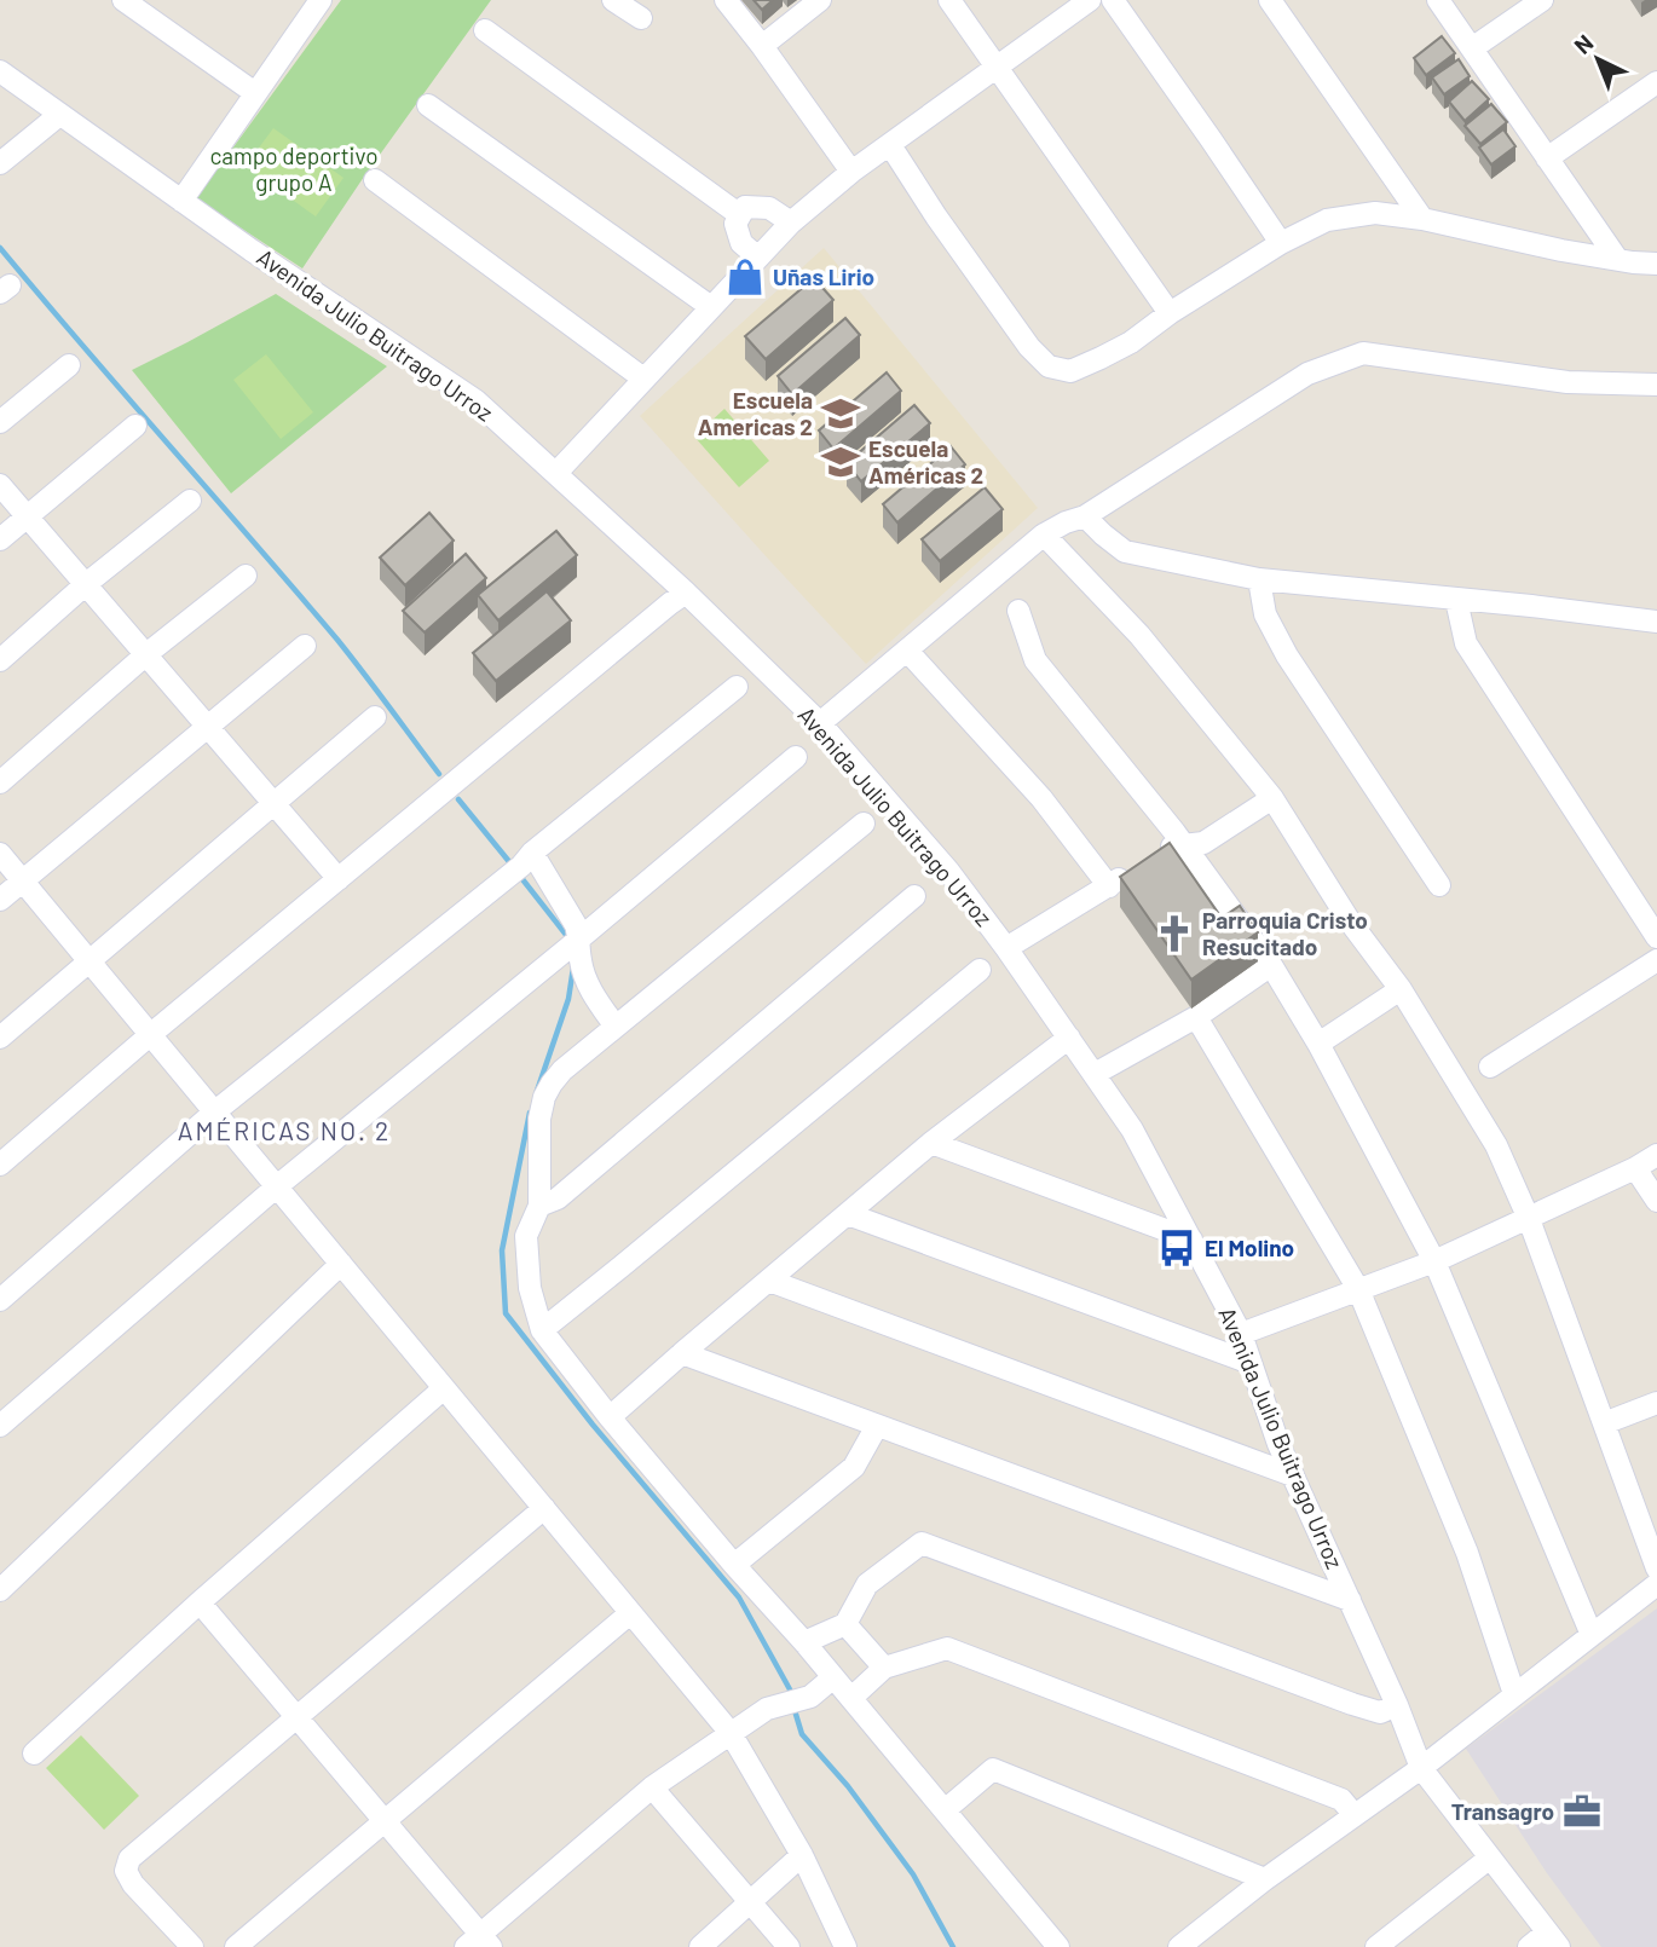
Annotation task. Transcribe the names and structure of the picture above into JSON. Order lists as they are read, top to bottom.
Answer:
{
  "streets": {
    "street": ["Avenida Julio Buitrago Urroz"]
  },
  "districts": ["AMÉRICAS NO. 2"],
  "parks": ["campo deportivo grupo A"],
  "places": {
    "shop": ["Uñas Lirio"],
    "school or university": ["Escuela Americas 2", "Escuela Américas 2"],
    "church": ["Parroquia Cristo Resucitado"],
    "bus stop": ["El Molino"],
    "office": ["Transagro"]
  },
  "north": "top left"
}
